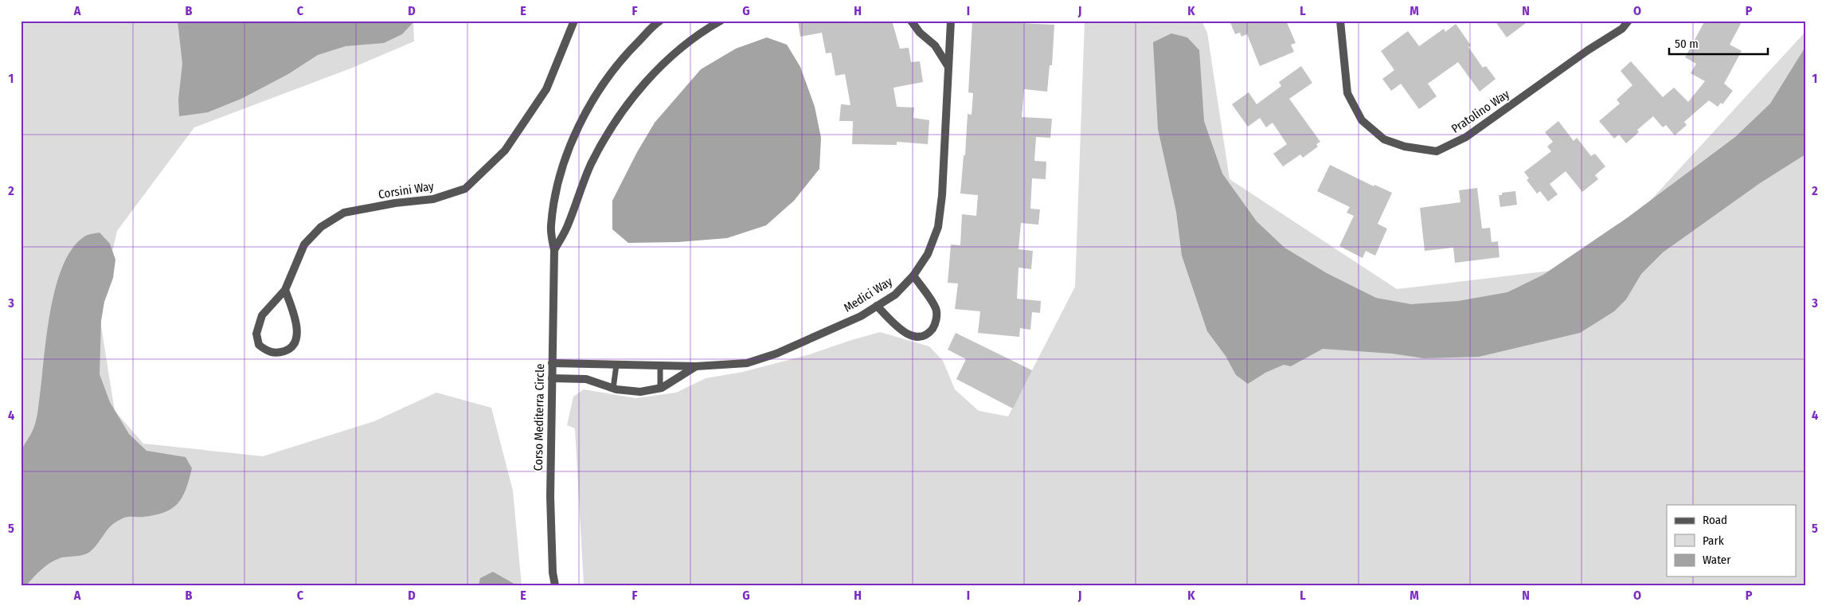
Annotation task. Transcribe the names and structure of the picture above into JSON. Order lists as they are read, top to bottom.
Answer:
{
  "streets": {
    "street": [
      "Pratolino Way",
      "Corsini Way",
      "Medici Way",
      "Corso Mediterra Circle"
    ]
  },
  "crossings": [
    ["Medici Way", "Corso Mediterra Circle"]
  ],
  "legend": ["Road", "Park", "Water"],
  "scale_bar": "50 m",
  "grid": {
    "columns": [
      "A",
      "B",
      "C",
      "D",
      "E",
      "F",
      "G",
      "H",
      "I",
      "J",
      "K",
      "L",
      "M",
      "N",
      "O",
      "P"
    ],
    "rows": [
      "1",
      "2",
      "3",
      "4",
      "5"
    ]
  }
}
